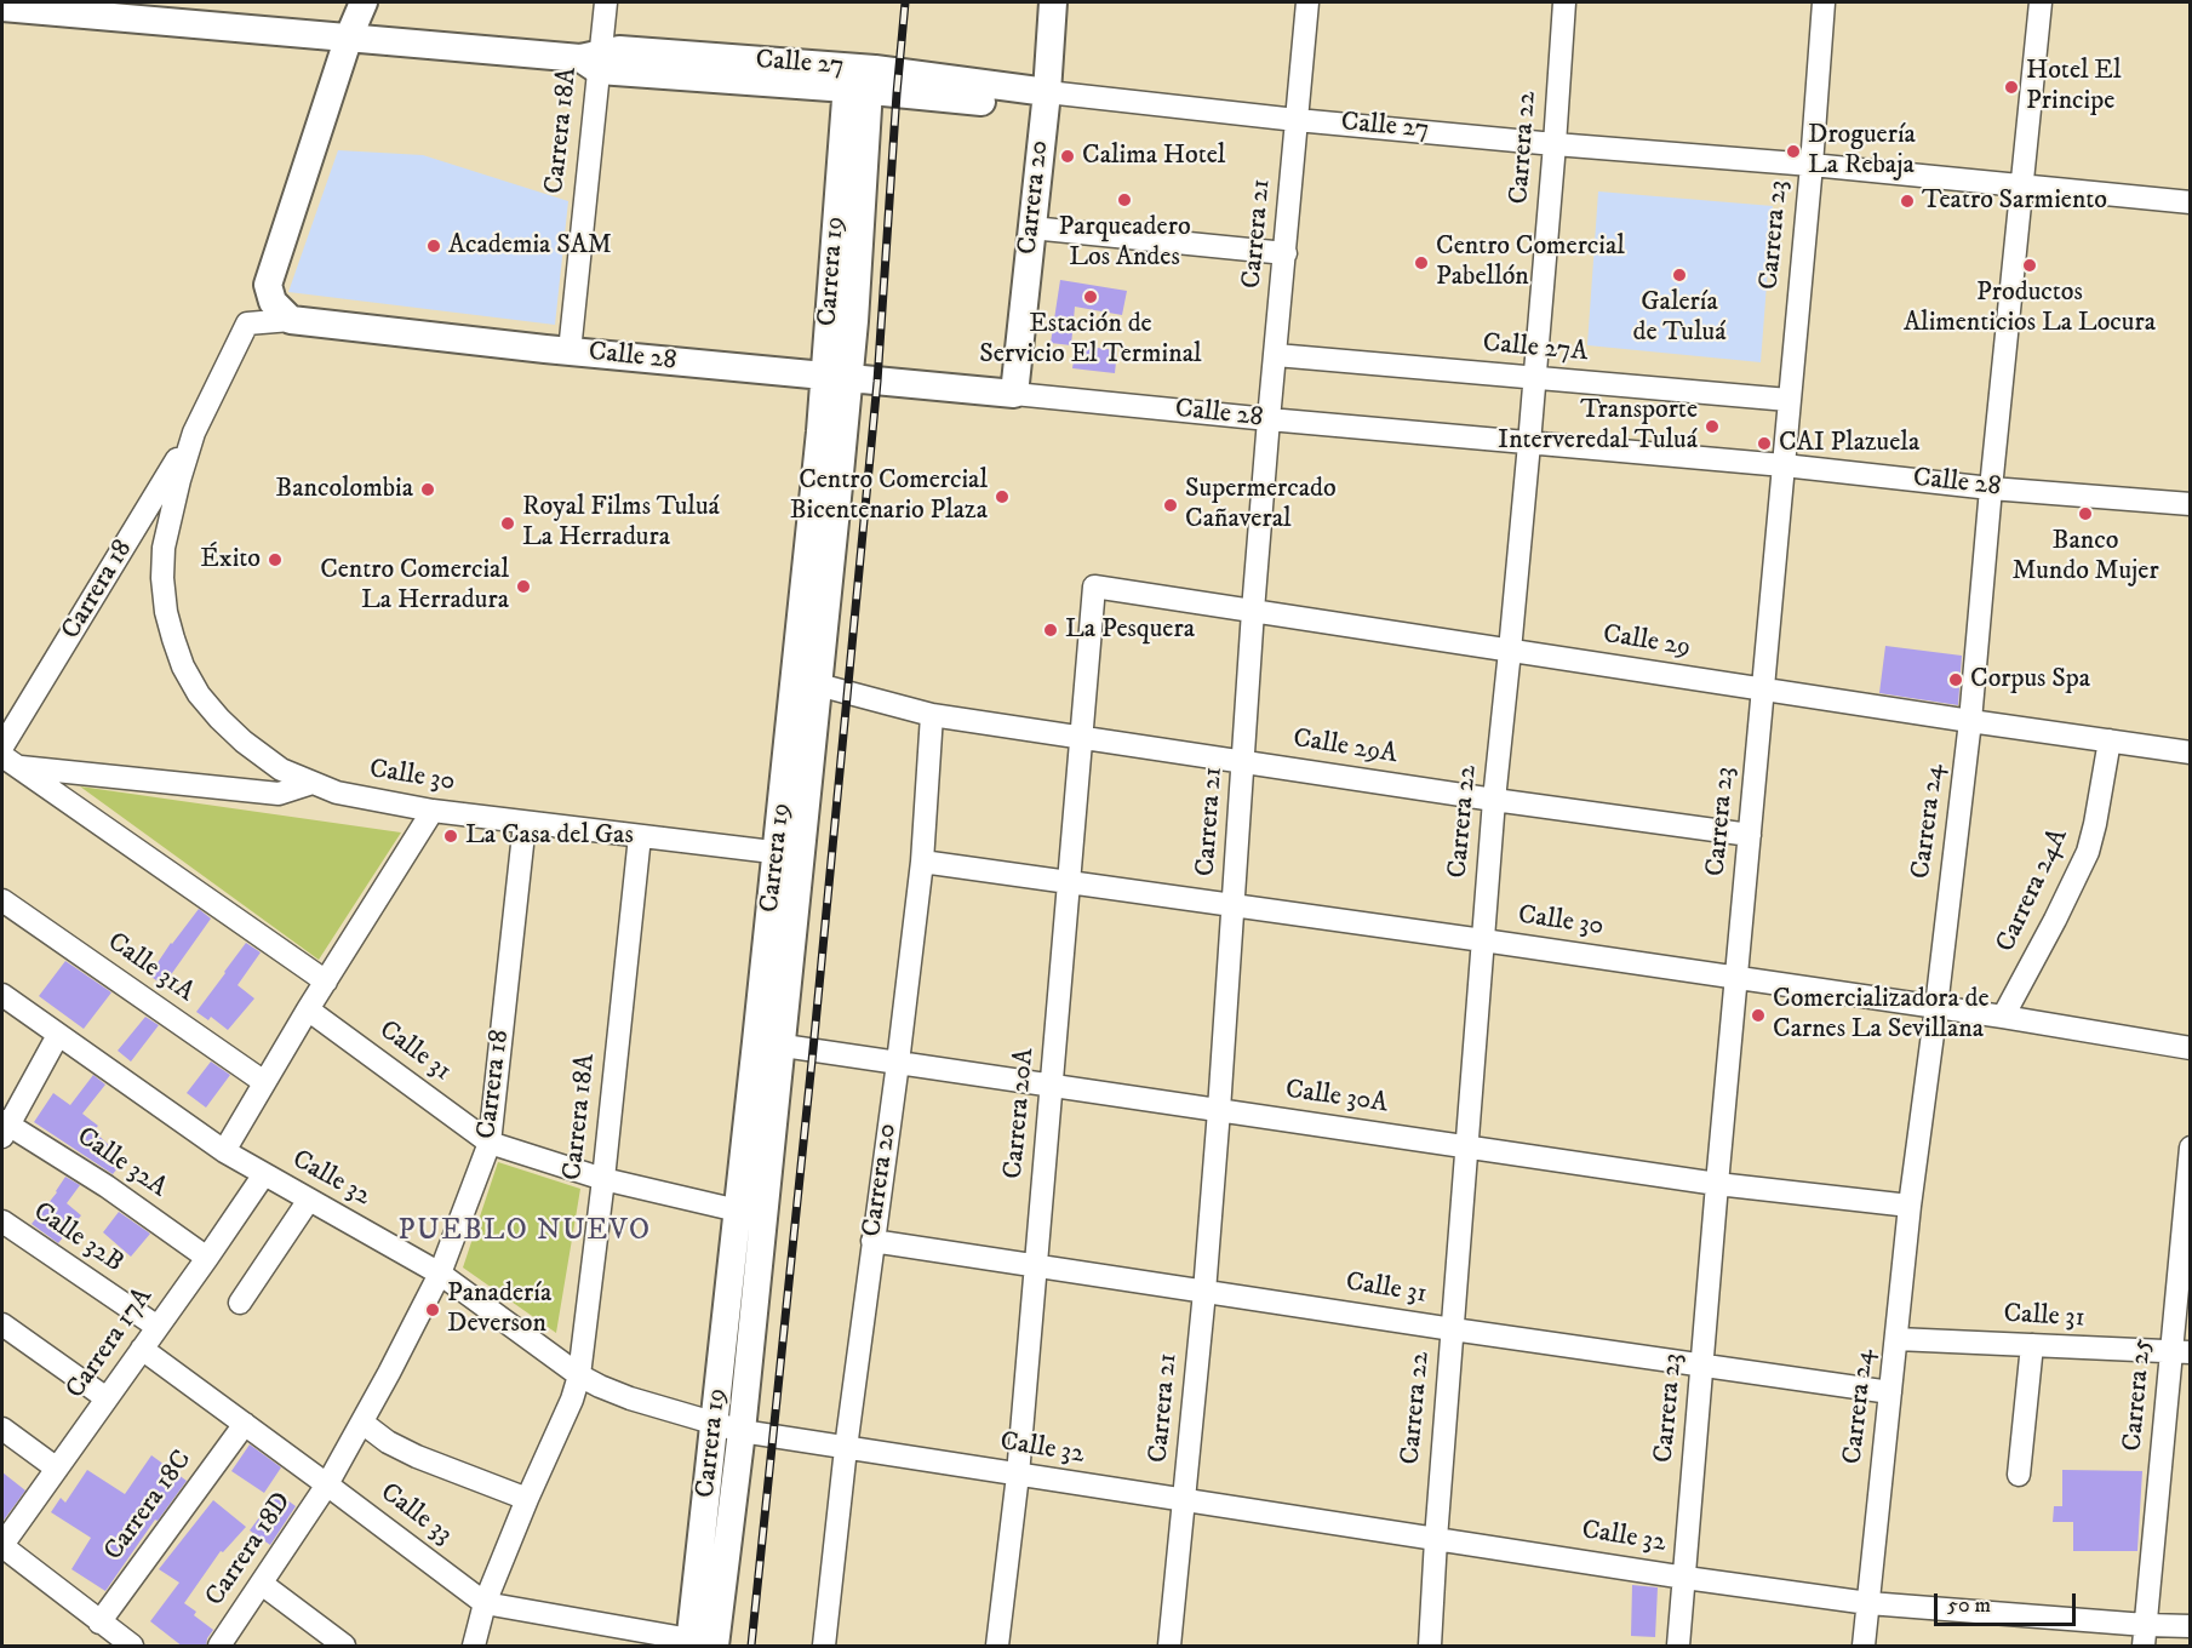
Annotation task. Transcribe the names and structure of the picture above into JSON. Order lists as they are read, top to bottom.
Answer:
{
  "streets": {
    "main road": [
      "Calle 27",
      "Carrera 20",
      "Carrera 19",
      "Calle 28"
    ],
    "street": [
      "Carrera 18A",
      "Carrera 22",
      "Carrera 21",
      "Carrera 23",
      "Calle 27A",
      "Carrera 18",
      "Calle 29",
      "Calle 29A",
      "Calle 30",
      "Carrera 24",
      "Carrera 24A",
      "Calle 31A",
      "Calle 31",
      "Calle 30A",
      "Carrera 20A",
      "Calle 32A",
      "Calle 32",
      "Calle 32B",
      "Carrera 17A",
      "Carrera 25",
      "Carrera 18C",
      "Calle 33",
      "Carrera 18D"
    ]
  },
  "crossings": [
    ["Calle 27", "Carrera 18A"],
    ["Calle 27", "Carrera 22"],
    ["Calle 27", "Carrera 20"],
    ["Calle 27", "Carrera 21"],
    ["Calle 27", "Carrera 23"],
    ["Calle 27", "Carrera 19"],
    ["Calle 27", "Carrera 24"],
    ["Carrera 18A", "Calle 28"],
    ["Carrera 18A", "Calle 30"],
    ["Carrera 18A", "Calle 31"],
    ["Carrera 18A", "Calle 32"],
    ["Carrera 18A", "Calle 33"],
    ["Carrera 22", "Calle 27A"],
    ["Carrera 22", "Calle 28"],
    ["Carrera 22", "Calle 29"],
    ["Carrera 22", "Calle 29A"],
    ["Carrera 22", "Calle 30"],
    ["Carrera 22", "Calle 31"],
    ["Carrera 22", "Calle 30A"],
    ["Carrera 22", "Calle 32"],
    ["Carrera 20", "Calle 28"],
    ["Carrera 20", "Calle 29A"],
    ["Carrera 20", "Calle 30"],
    ["Carrera 20", "Calle 31"],
    ["Carrera 20", "Calle 30A"],
    ["Carrera 20", "Calle 32"],
    ["Carrera 21", "Calle 27A"],
    ["Carrera 21", "Calle 28"],
    ["Carrera 21", "Calle 29"],
    ["Carrera 21", "Calle 29A"],
    ["Carrera 21", "Calle 30"],
    ["Carrera 21", "Calle 31"],
    ["Carrera 21", "Calle 30A"],
    ["Carrera 21", "Calle 32"],
    ["Carrera 23", "Calle 27A"],
    ["Carrera 23", "Calle 28"],
    ["Carrera 23", "Calle 29"],
    ["Carrera 23", "Calle 29A"],
    ["Carrera 23", "Calle 30"],
    ["Carrera 23", "Calle 31"],
    ["Carrera 23", "Calle 30A"],
    ["Carrera 23", "Calle 32"],
    ["Carrera 19", "Calle 28"],
    ["Carrera 19", "Calle 29A"],
    ["Carrera 19", "Calle 30"],
    ["Carrera 19", "Calle 31"],
    ["Carrera 19", "Calle 30A"],
    ["Carrera 19", "Calle 32"],
    ["Carrera 19", "Calle 33"],
    ["Calle 28", "Carrera 24"],
    ["Carrera 18", "Calle 30"],
    ["Carrera 18", "Calle 31"],
    ["Carrera 18", "Calle 32"],
    ["Carrera 18", "Calle 33"],
    ["Carrera 18", "Carrera 18D"],
    ["Calle 29", "Carrera 24"],
    ["Calle 29", "Carrera 24A"],
    ["Calle 29", "Carrera 20A"],
    ["Calle 29A", "Carrera 20A"],
    ["Calle 30", "Carrera 24"],
    ["Calle 30", "Carrera 24A"],
    ["Calle 30", "Carrera 20A"],
    ["Carrera 24", "Calle 31"],
    ["Carrera 24", "Calle 30A"],
    ["Carrera 24", "Calle 32"],
    ["Calle 31", "Carrera 20A"],
    ["Calle 31", "Carrera 25"],
    ["Calle 30A", "Carrera 20A"],
    ["Carrera 20A", "Calle 32"],
    ["Calle 32A", "Carrera 17A"],
    ["Calle 32", "Carrera 17A"],
    ["Calle 32", "Carrera 25"],
    ["Calle 32B", "Carrera 17A"],
    ["Carrera 17A", "Calle 33"],
    ["Carrera 18C", "Calle 33"],
    ["Calle 33", "Carrera 18D"]
  ],
  "districts": ["PUEBLO NUEVO"],
  "places": [
    "Hotel El Principe",
    "Droguería La Rebaja",
    "Calima Hotel",
    "Parqueadero Los Andes",
    "Teatro Sarmiento",
    "Academia SAM",
    "Centro Comercial Pabellón",
    "Productos Alimenticios La Locura",
    "Galería de Tuluá",
    "Estación de Servicio El Terminal",
    "Transporte Interveredal Tuluá",
    "CAI Plazuela",
    "Bancolombia",
    "Centro Comercial Bicentenario Plaza",
    "Supermercado Cañaveral",
    "Banco Mundo Mujer",
    "Royal Films Tuluá La Herradura",
    "Éxito",
    "Centro Comercial La Herradura",
    "La Pesquera",
    "Corpus Spa",
    "La Casa del Gas",
    "Comercializadora de Carnes La Sevillana",
    "Panadería Deverson"
  ],
  "scale_bar": "50 m"
}
